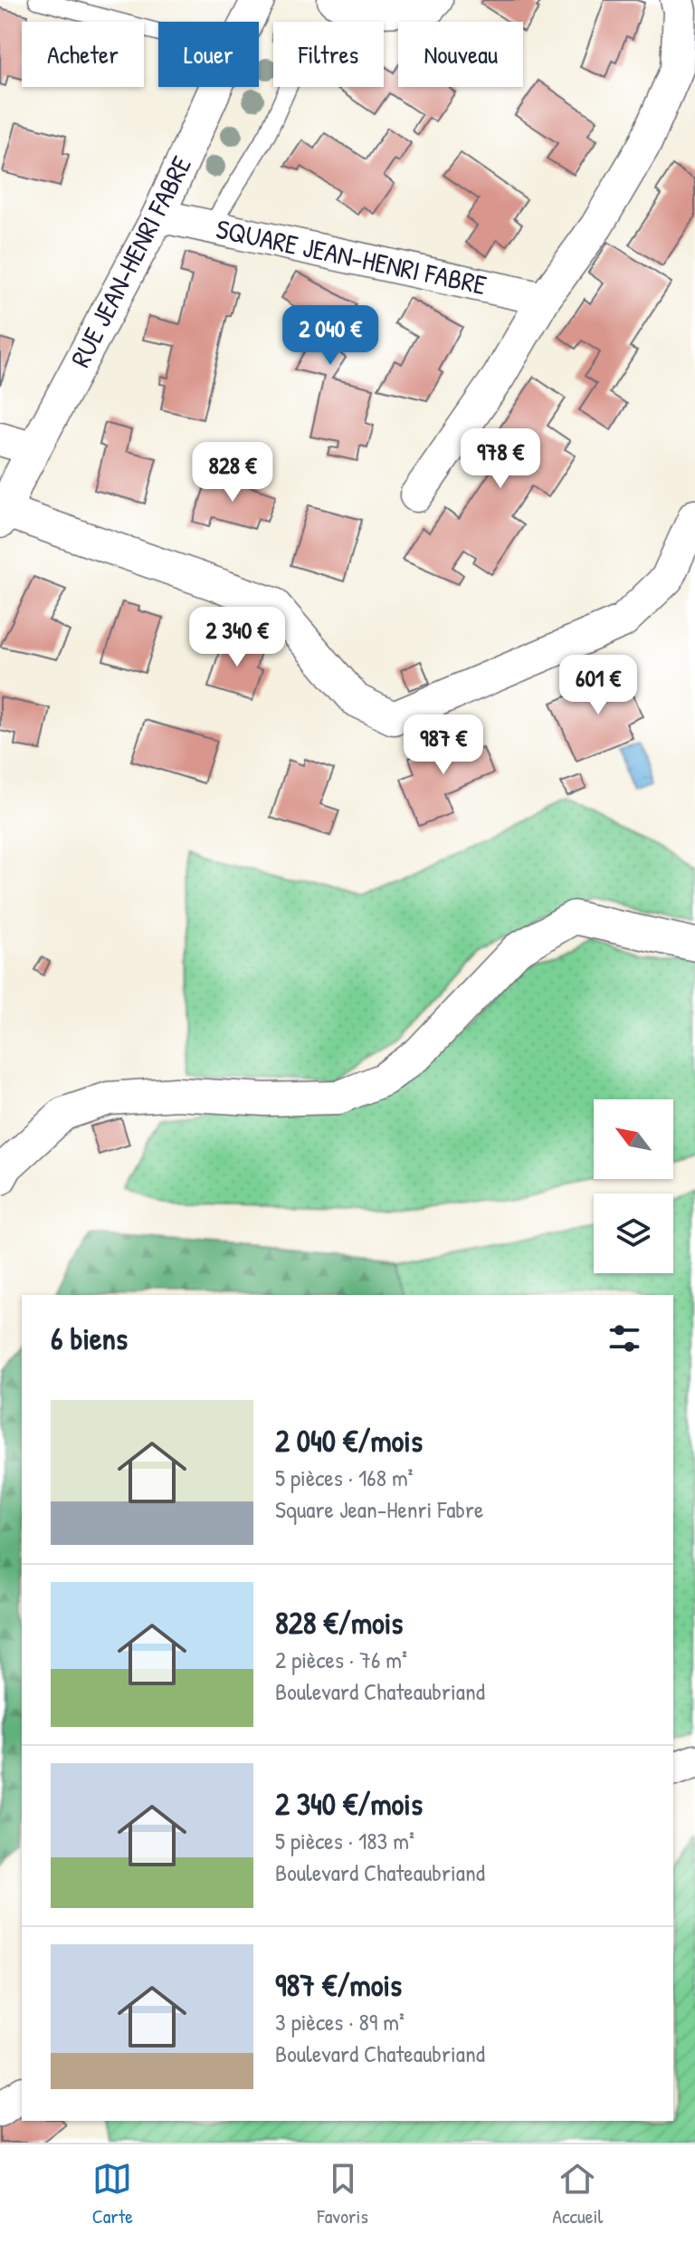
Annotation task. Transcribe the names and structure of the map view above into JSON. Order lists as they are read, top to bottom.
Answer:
{
  "streets": {
    "street": ["SQUARE JEAN-HENRI FABRE", "RUE JEAN-HENRI FABRE"]
  },
  "crossings": [
    ["SQUARE JEAN-HENRI FABRE", "RUE JEAN-HENRI FABRE"]
  ],
  "north": "top left",
  "page": {
    "chip": [
      "Acheter",
      "Louer",
      "Filtres",
      "Nouveau"
    ],
    "price": [
      "2 040 €",
      "978 €",
      "828 €",
      "2 340 €",
      "601 €",
      "987 €"
    ],
    "heading": "6 biens",
    "list": [
      {
        "name": "2 040 €/mois",
        "note": "5 pièces · 168 m² · Square Jean-Henri Fabre"
      },
      {
        "name": "828 €/mois",
        "note": "2 pièces · 76 m² · Boulevard Chateaubriand"
      },
      {
        "name": "2 340 €/mois",
        "note": "5 pièces · 183 m² · Boulevard Chateaubriand"
      },
      {
        "name": "987 €/mois",
        "note": "3 pièces · 89 m² · Boulevard Chateaubriand"
      }
    ],
    "tabs": ["Carte", "Favoris", "Accueil"]
  }
}
